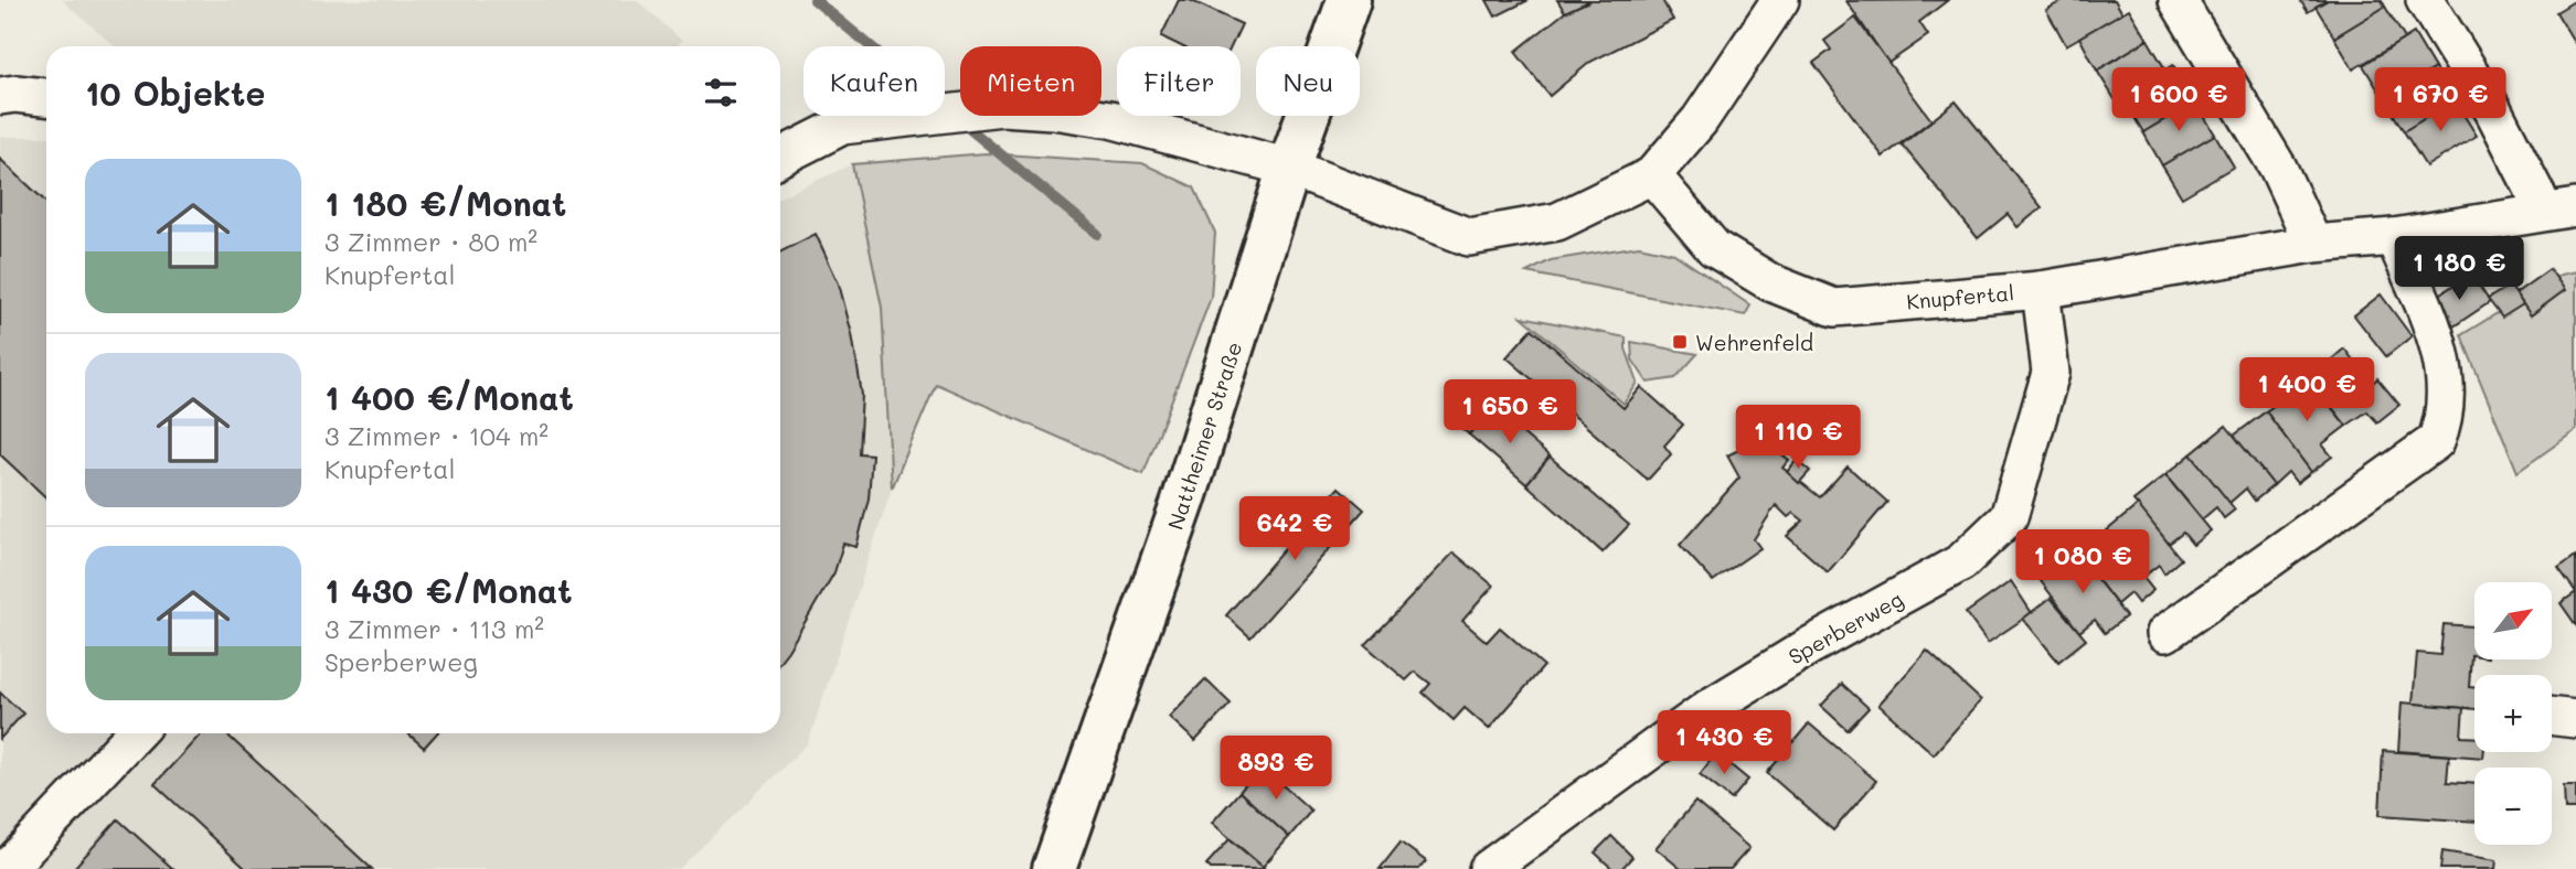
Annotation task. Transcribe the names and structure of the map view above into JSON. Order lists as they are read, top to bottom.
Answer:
{
  "streets": {
    "street": ["Knupfertal", "Nattheimer Straße", "Sperberweg"]
  },
  "crossings": [
    ["Knupfertal", "Sperberweg"]
  ],
  "places": {
    "transit": ["Wehrenfeld"]
  },
  "north": "top right",
  "page": {
    "chip": [
      "Kaufen",
      "Mieten",
      "Filter",
      "Neu"
    ],
    "heading": "10 Objekte",
    "price": [
      "1 600 €",
      "1 670 €",
      "1 180 €",
      "1 400 €",
      "1 650 €",
      "1 110 €",
      "642 €",
      "1 080 €",
      "1 430 €",
      "893 €"
    ],
    "list": [
      {
        "name": "1 180 €/Monat",
        "note": "3 Zimmer · 80 m² · Knupfertal"
      },
      {
        "name": "1 400 €/Monat",
        "note": "3 Zimmer · 104 m² · Knupfertal"
      },
      {
        "name": "1 430 €/Monat",
        "note": "3 Zimmer · 113 m² · Sperberweg"
      }
    ],
    "map_buttons": ["+", "−"]
  }
}
